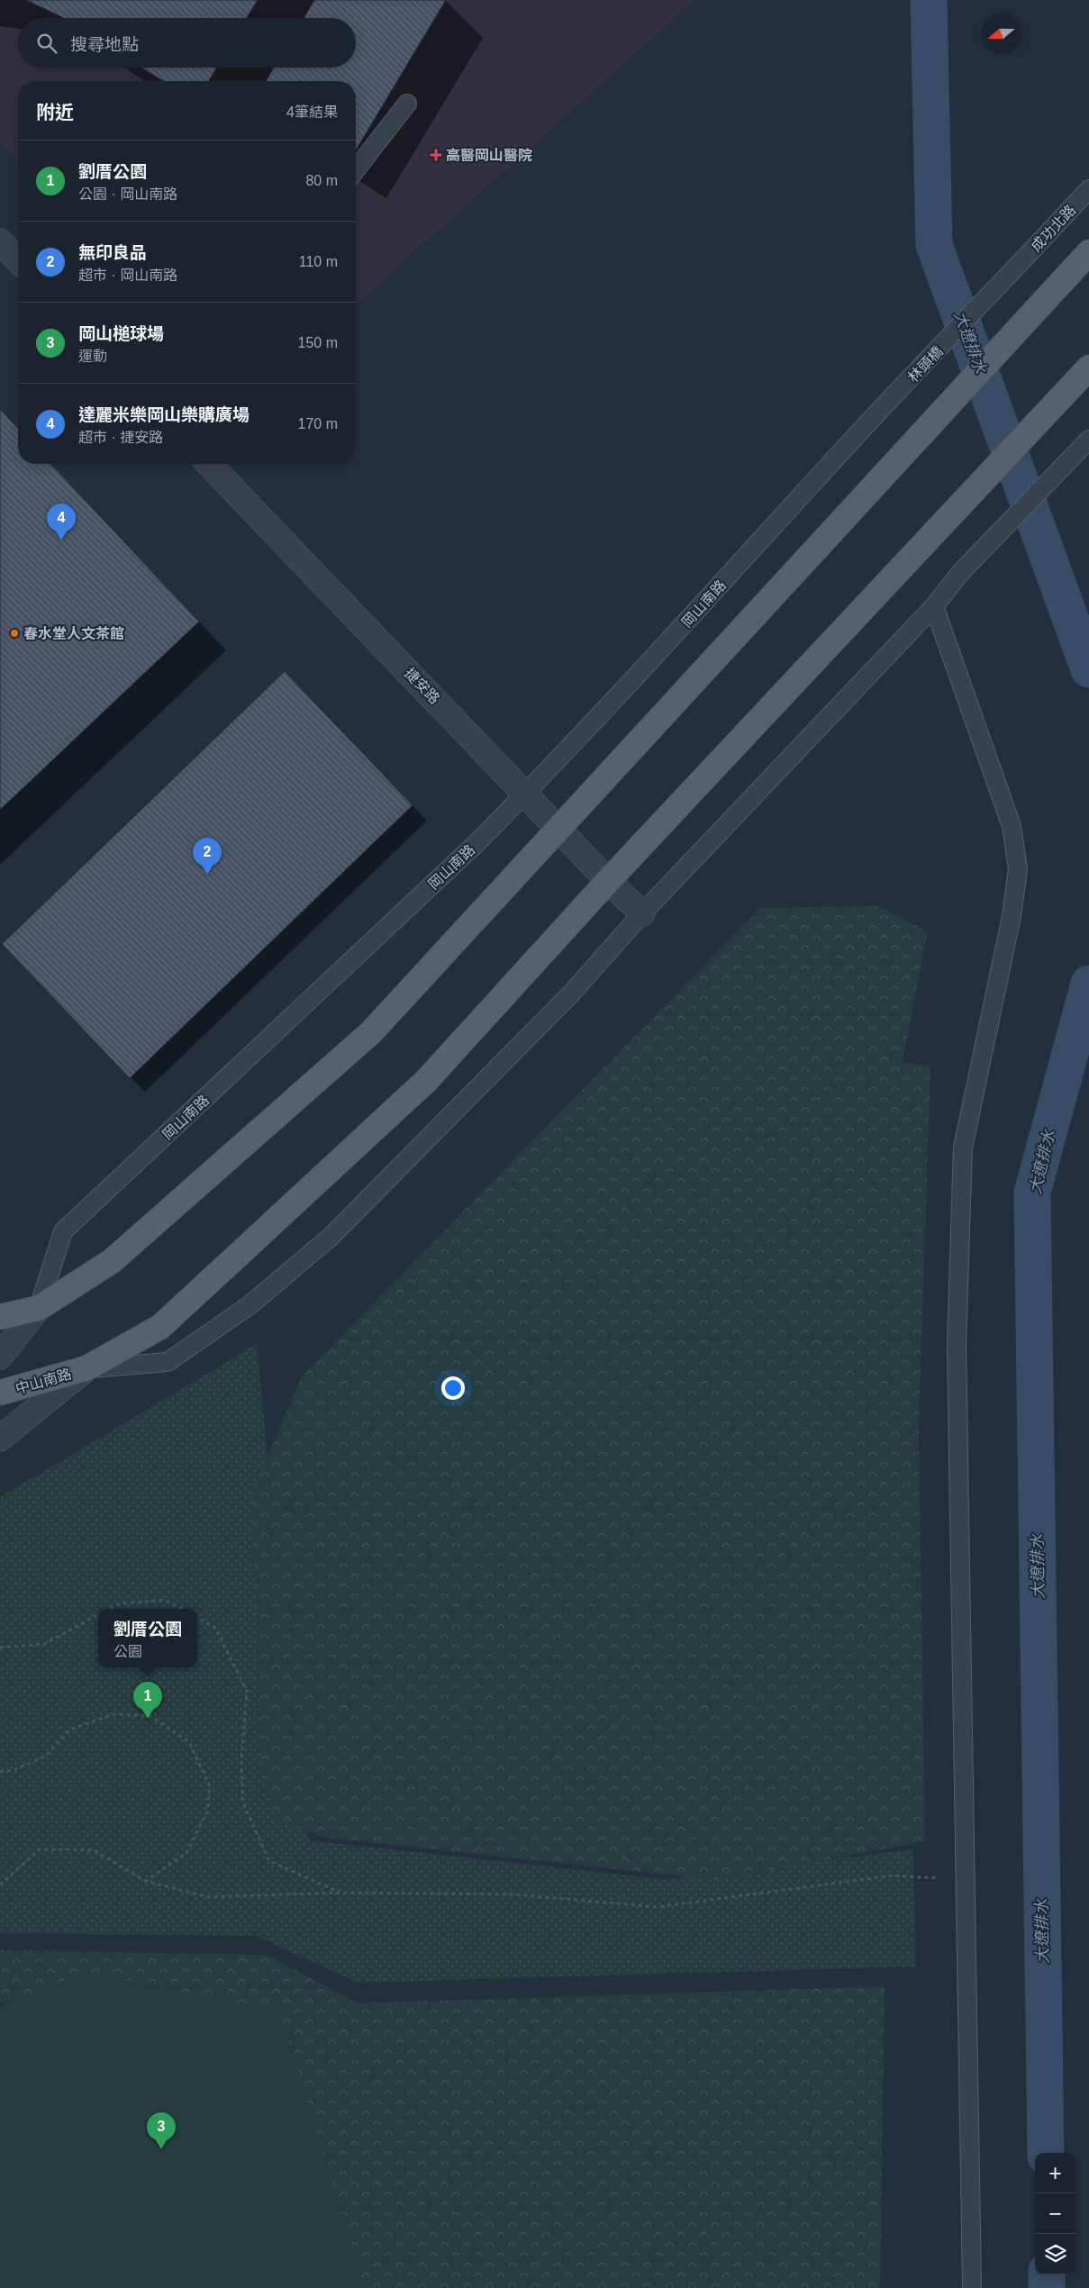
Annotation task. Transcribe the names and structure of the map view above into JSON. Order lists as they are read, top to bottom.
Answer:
{
  "streets": {
    "main road": ["岡山南路", "中山南路"],
    "street": ["捷安路"],
    "lane": ["成功北路", "林頭橋"]
  },
  "crossings": [
    ["成功北路", "林頭橋"],
    ["林頭橋", "岡山南路"],
    ["岡山南路", "捷安路"]
  ],
  "water": ["大遼排水"],
  "places": {
    "health": ["高醫岡山醫院"],
    "other": ["春水堂人文茶館"]
  },
  "north": "left",
  "page": {
    "search": "搜尋地點",
    "heading": ["附近", "4筆結果"],
    "list": [
      {
        "mark": "1",
        "name": "劉厝公園",
        "note": "公園 · 岡山南路",
        "value": "80 m"
      },
      {
        "mark": "2",
        "name": "無印良品",
        "note": "超市 · 岡山南路",
        "value": "110 m"
      },
      {
        "mark": "3",
        "name": "岡山槌球場",
        "note": "運動",
        "value": "150 m"
      },
      {
        "mark": "4",
        "name": "達麗米樂岡山樂購廣場",
        "note": "超市 · 捷安路",
        "value": "170 m"
      }
    ],
    "pins": [
      "4",
      "2",
      "1",
      "3"
    ],
    "popup": ["劉厝公園", "公園"],
    "map_buttons": ["+", "−"]
  }
}
